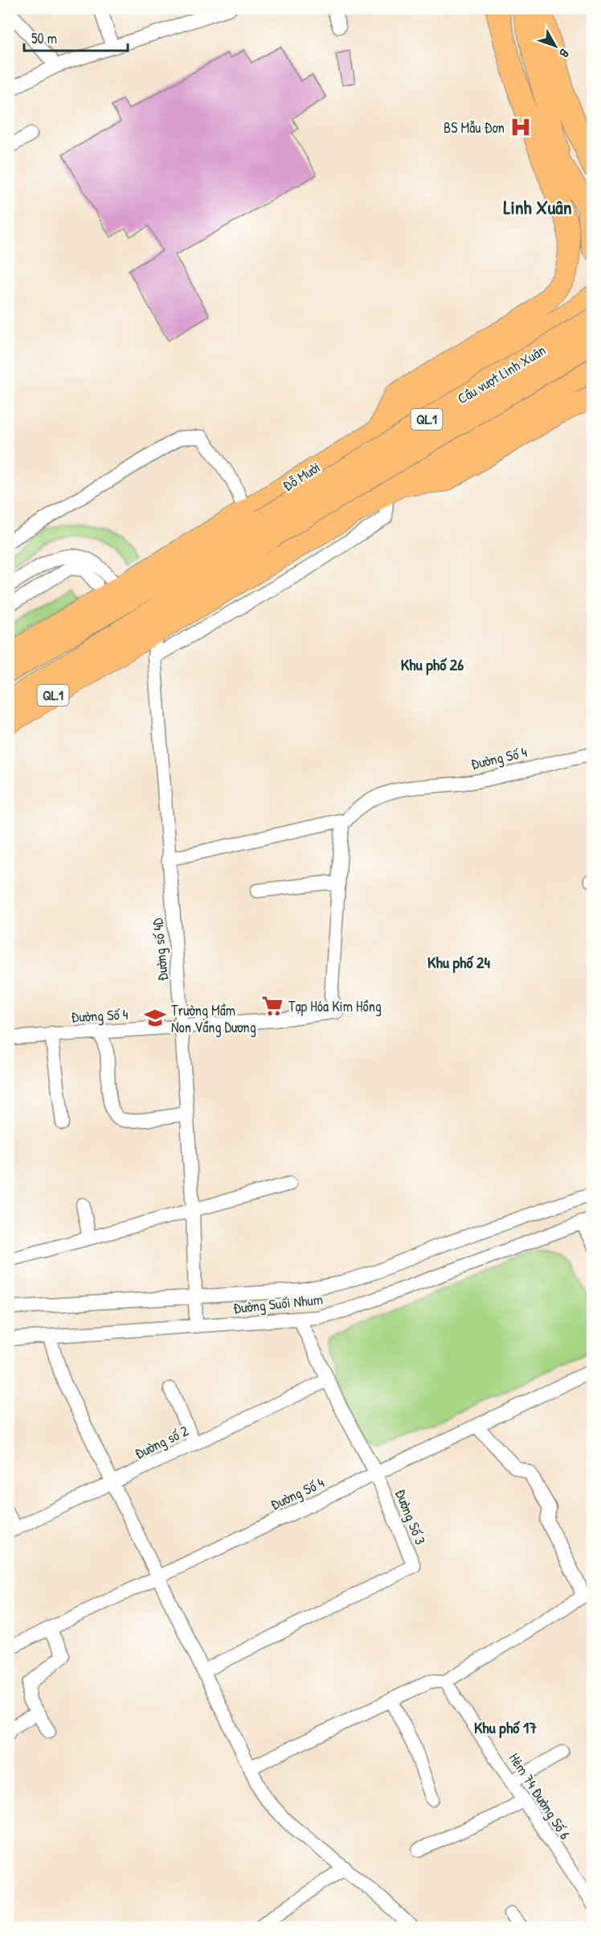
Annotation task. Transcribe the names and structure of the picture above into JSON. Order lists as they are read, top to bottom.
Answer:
{
  "streets": {
    "highway": ["Cầu vượt Linh Xuân", "QL.1", "Đỗ Mười"],
    "street": [
      "Đường Số 4",
      "Đường số 4D",
      "Đường Suối Nhum",
      "Đường số 2",
      "Đường Số 3",
      "Hẻm 74 Đường Số 6"
    ]
  },
  "crossings": [
    ["Cầu vượt Linh Xuân", "Đỗ Mười"],
    ["Đường Số 4", "Đường số 4D"],
    ["Đường Số 4", "Đường Số 3"],
    ["Đường số 4D", "Đường Suối Nhum"],
    ["Đường Suối Nhum", "Đường Số 3"],
    ["Đường số 2", "Đường Số 3"]
  ],
  "districts": [
    "Linh Xuân",
    "Khu phố 26",
    "Khu phố 24",
    "Khu phố 17"
  ],
  "places": {
    "hospital": ["BS Mẫu Đơn"],
    "supermarket": ["Tạp Hóa Kim Hồng"],
    "school or university": ["Trường Mầm Non Vầng Dương"]
  },
  "scale_bar": "50 m",
  "north": "bottom right"
}
